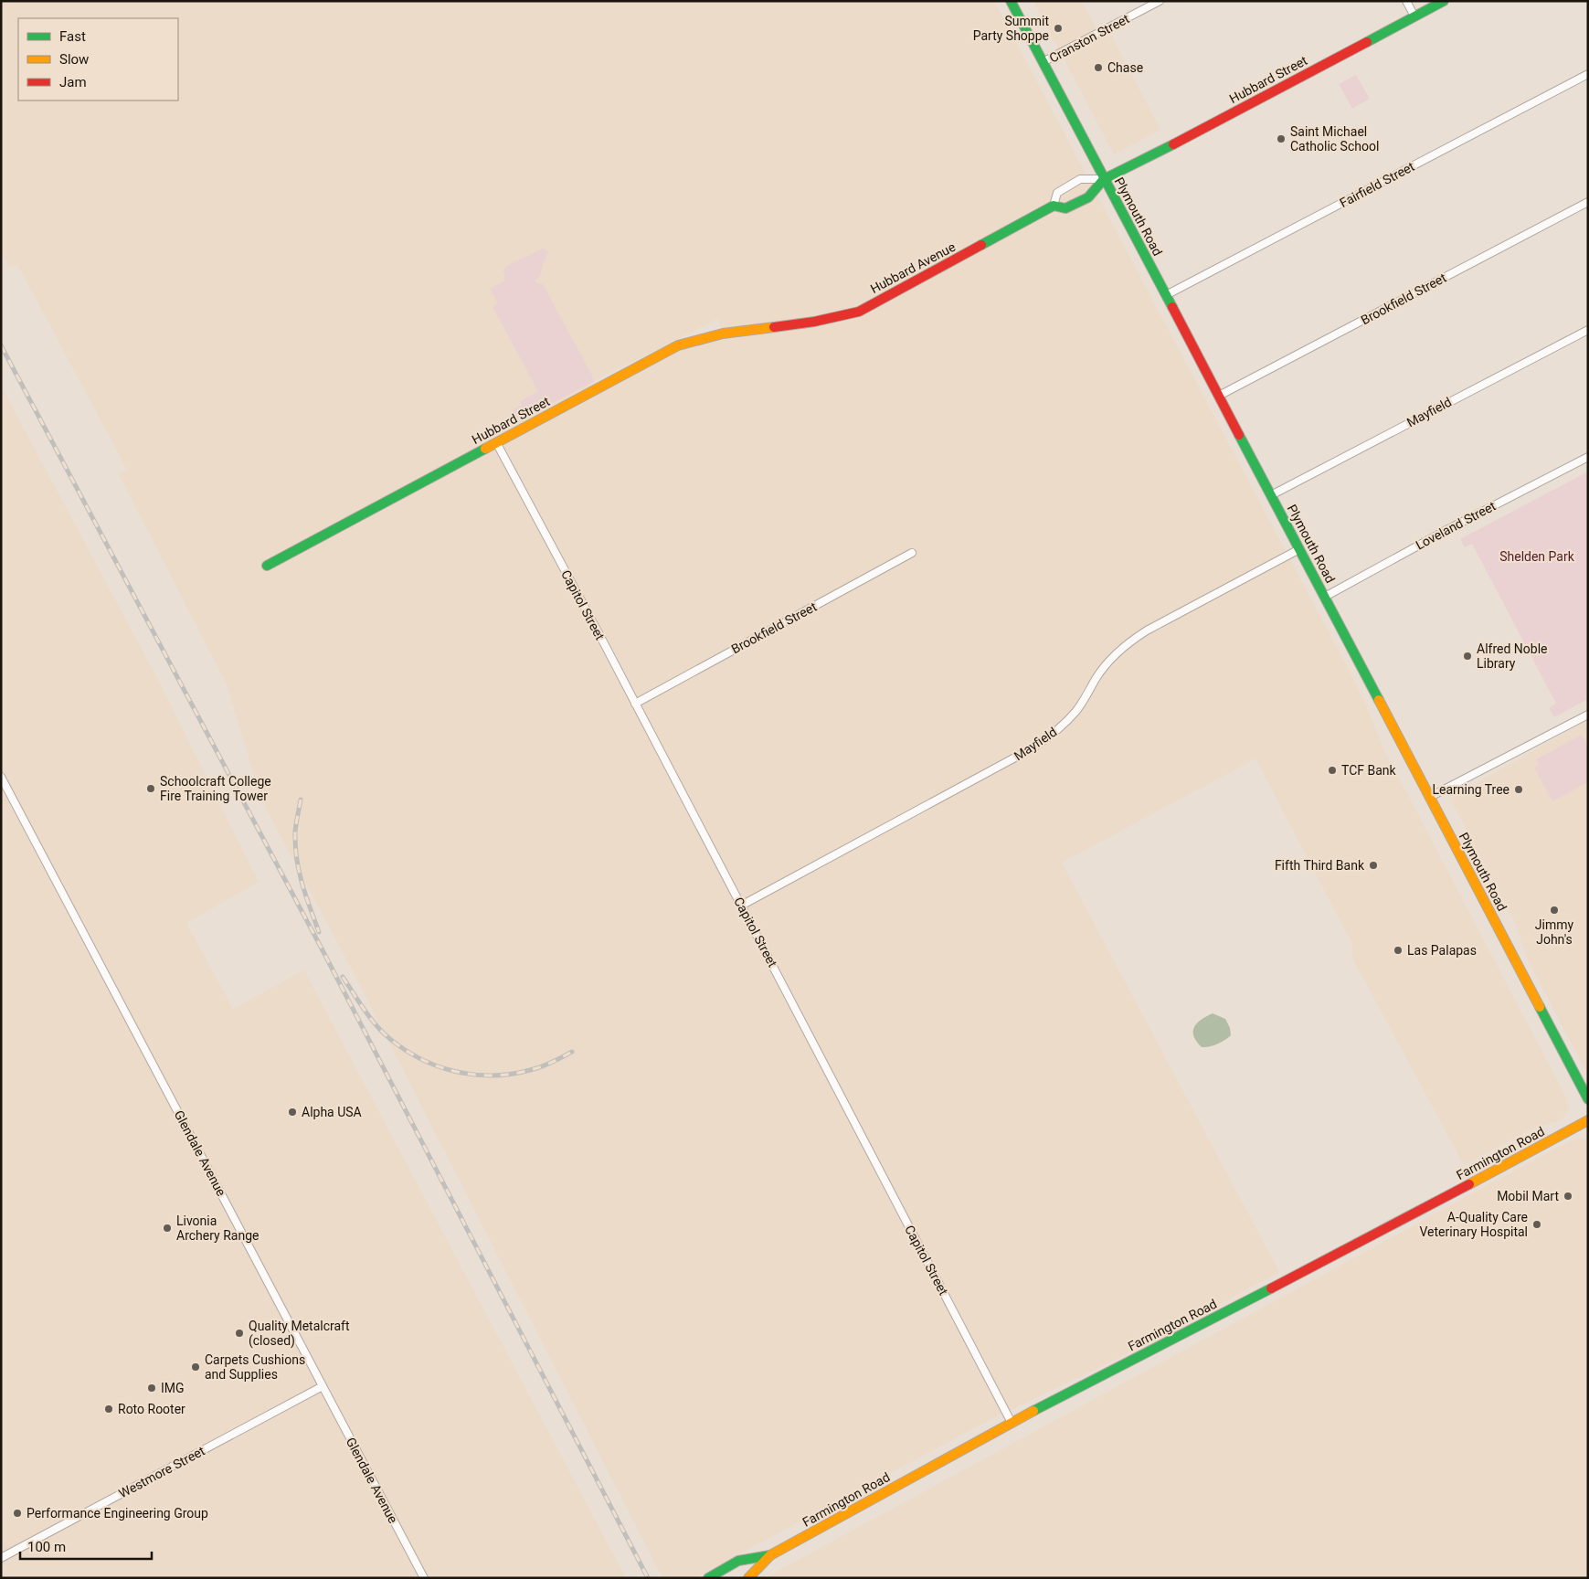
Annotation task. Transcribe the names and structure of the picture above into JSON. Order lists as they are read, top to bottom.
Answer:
{
  "streets": {
    "main road": [
      "Hubbard Street",
      "Plymouth Road",
      "Hubbard Avenue",
      "Farmington Road"
    ],
    "street": [
      "Cranston Street",
      "Fairfield Street",
      "Brookfield Street",
      "Mayfield",
      "Loveland Street",
      "Capitol Street",
      "Glendale Avenue",
      "Westmore Street"
    ]
  },
  "crossings": [
    ["Cranston Street", "Plymouth Road"],
    ["Hubbard Street", "Plymouth Road"],
    ["Hubbard Street", "Hubbard Avenue"],
    ["Hubbard Street", "Capitol Street"],
    ["Fairfield Street", "Plymouth Road"],
    ["Plymouth Road", "Hubbard Avenue"],
    ["Plymouth Road", "Brookfield Street"],
    ["Plymouth Road", "Mayfield"],
    ["Plymouth Road", "Loveland Street"],
    ["Brookfield Street", "Capitol Street"],
    ["Mayfield", "Capitol Street"],
    ["Capitol Street", "Farmington Road"],
    ["Glendale Avenue", "Westmore Street"]
  ],
  "parks": ["Shelden Park"],
  "places": [
    "Summit Party Shoppe",
    "Chase",
    "Saint Michael Catholic School",
    "Alfred Noble Library",
    "TCF Bank",
    "Schoolcraft College Fire Training Tower",
    "Learning Tree",
    "Fifth Third Bank",
    "Jimmy John's",
    "Las Palapas",
    "Alpha USA",
    "Mobil Mart",
    "A-Quality Care Veterinary Hospital",
    "Livonia Archery Range",
    "Quality Metalcraft (closed)",
    "Carpets Cushions and Supplies",
    "IMG",
    "Roto Rooter",
    "Performance Engineering Group"
  ],
  "legend": ["Fast", "Slow", "Jam"],
  "scale_bar": "100 m"
}
